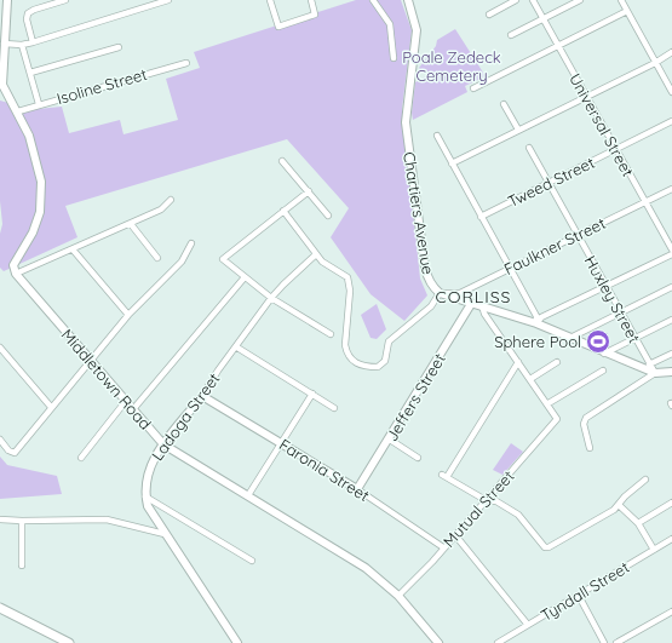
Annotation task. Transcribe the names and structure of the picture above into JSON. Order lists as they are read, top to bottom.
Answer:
{
  "streets": {
    "street": [
      "Isoline Street",
      "Universal Street",
      "Tweed Street",
      "Chartiers Avenue",
      "Faulkner Street",
      "Huxley Street",
      "Middletown Road",
      "Jeffers Street",
      "Ladoga Street",
      "Faronia Street",
      "Mutual Street",
      "Tyndall Street"
    ]
  },
  "crossings": [
    ["Universal Street", "Tweed Street"],
    ["Universal Street", "Faulkner Street"],
    ["Tweed Street", "Huxley Street"],
    ["Chartiers Avenue", "Faulkner Street"],
    ["Chartiers Avenue", "Huxley Street"],
    ["Chartiers Avenue", "Jeffers Street"],
    ["Faulkner Street", "Huxley Street"],
    ["Middletown Road", "Ladoga Street"],
    ["Middletown Road", "Mutual Street"],
    ["Jeffers Street", "Faronia Street"],
    ["Ladoga Street", "Faronia Street"],
    ["Faronia Street", "Mutual Street"]
  ],
  "districts": ["CORLISS"],
  "parks": ["Poale Zedeck Cemetery"],
  "places": {
    "sports": ["Sphere Pool"]
  }
}
